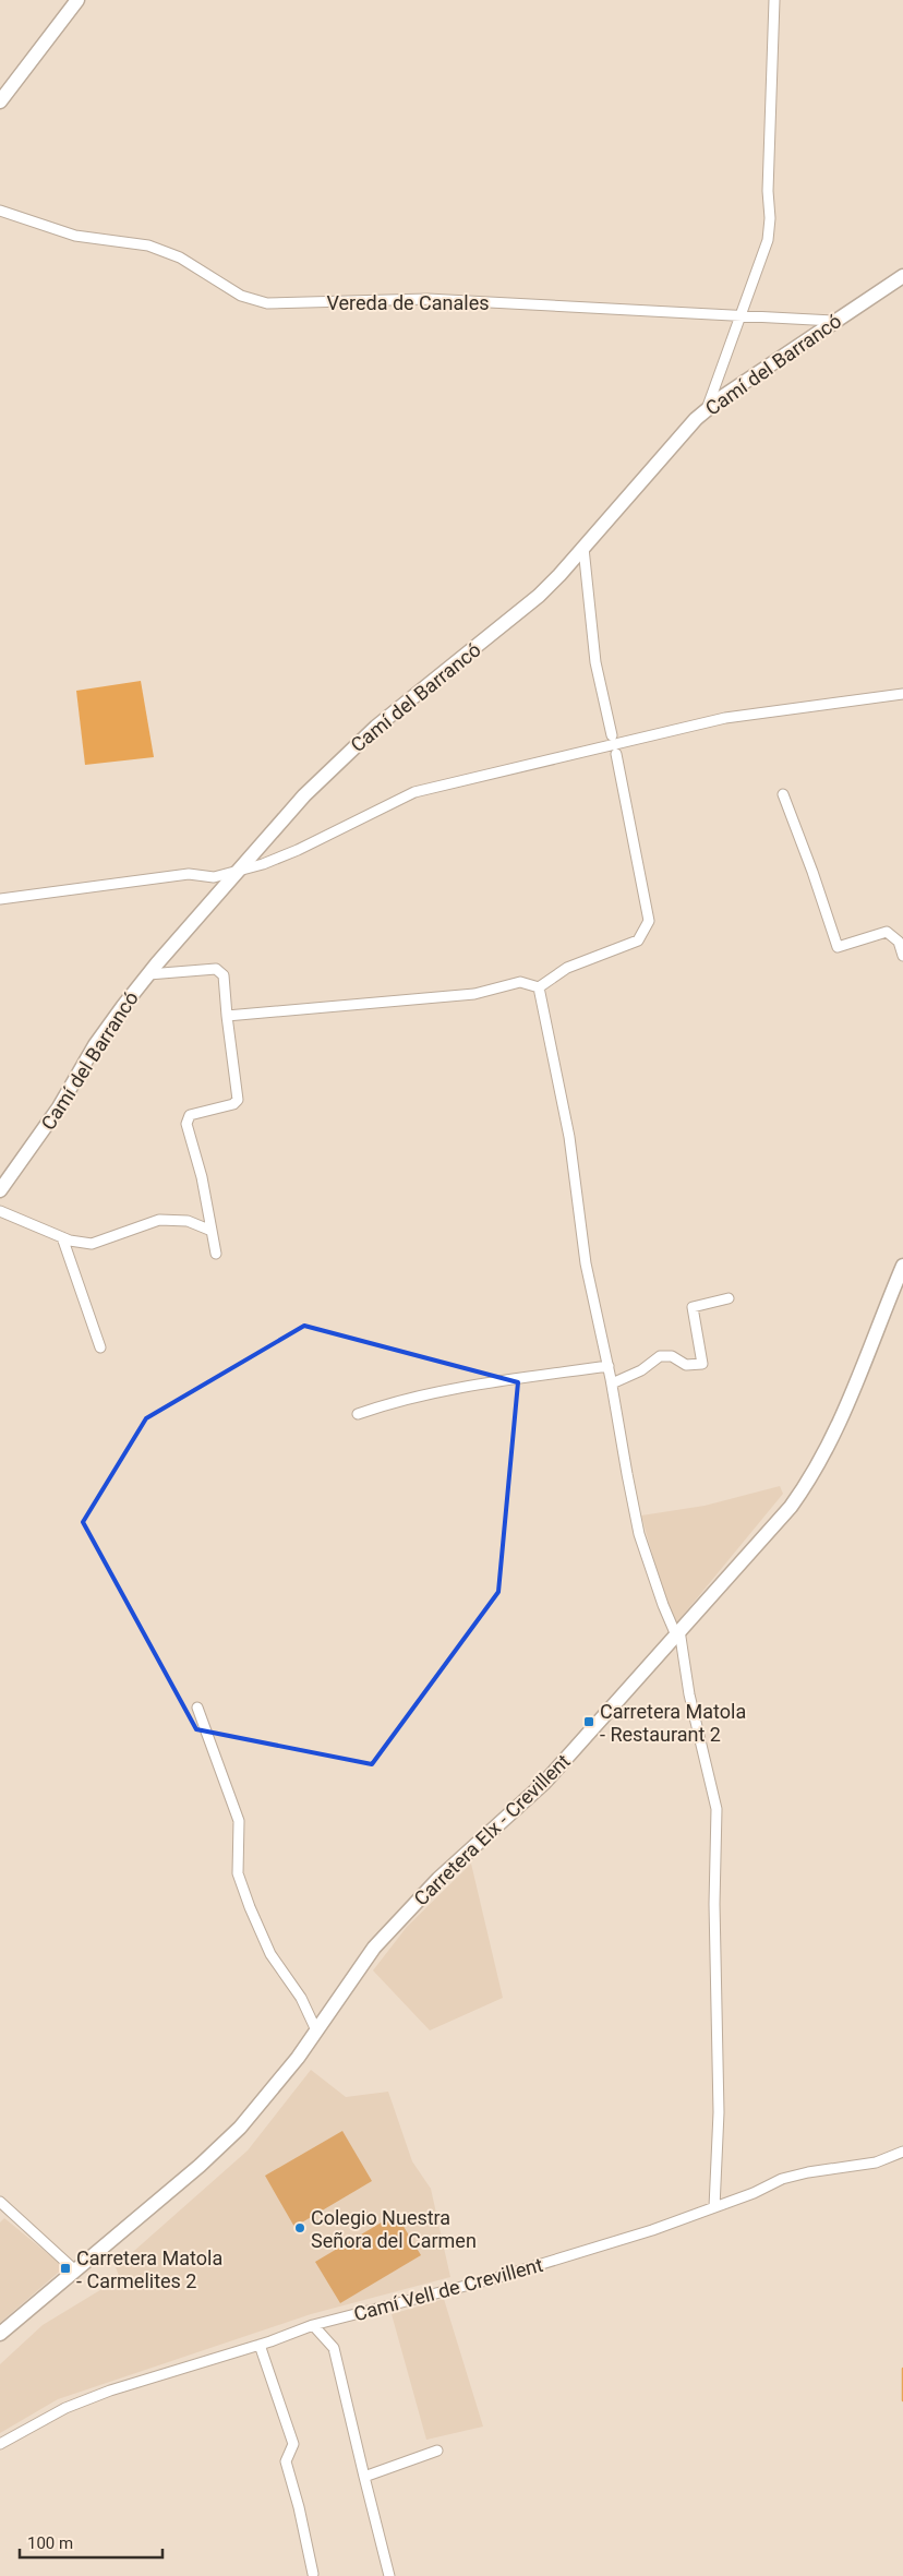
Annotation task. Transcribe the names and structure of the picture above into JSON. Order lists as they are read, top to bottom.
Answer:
{
  "streets": {
    "street": [
      "Vereda de Canales",
      "Camí del Barrancó",
      "Carretera Elx - Crevillent",
      "Camí Vell de Crevillent"
    ]
  },
  "crossings": [
    ["Vereda de Canales", "Camí del Barrancó"]
  ],
  "places": {
    "transit": ["Carretera Matola - Restaurant 2", "Carretera Matola - Carmelites 2"],
    "other": ["Colegio Nuestra Señora del Carmen"]
  },
  "scale_bar": "100 m"
}
